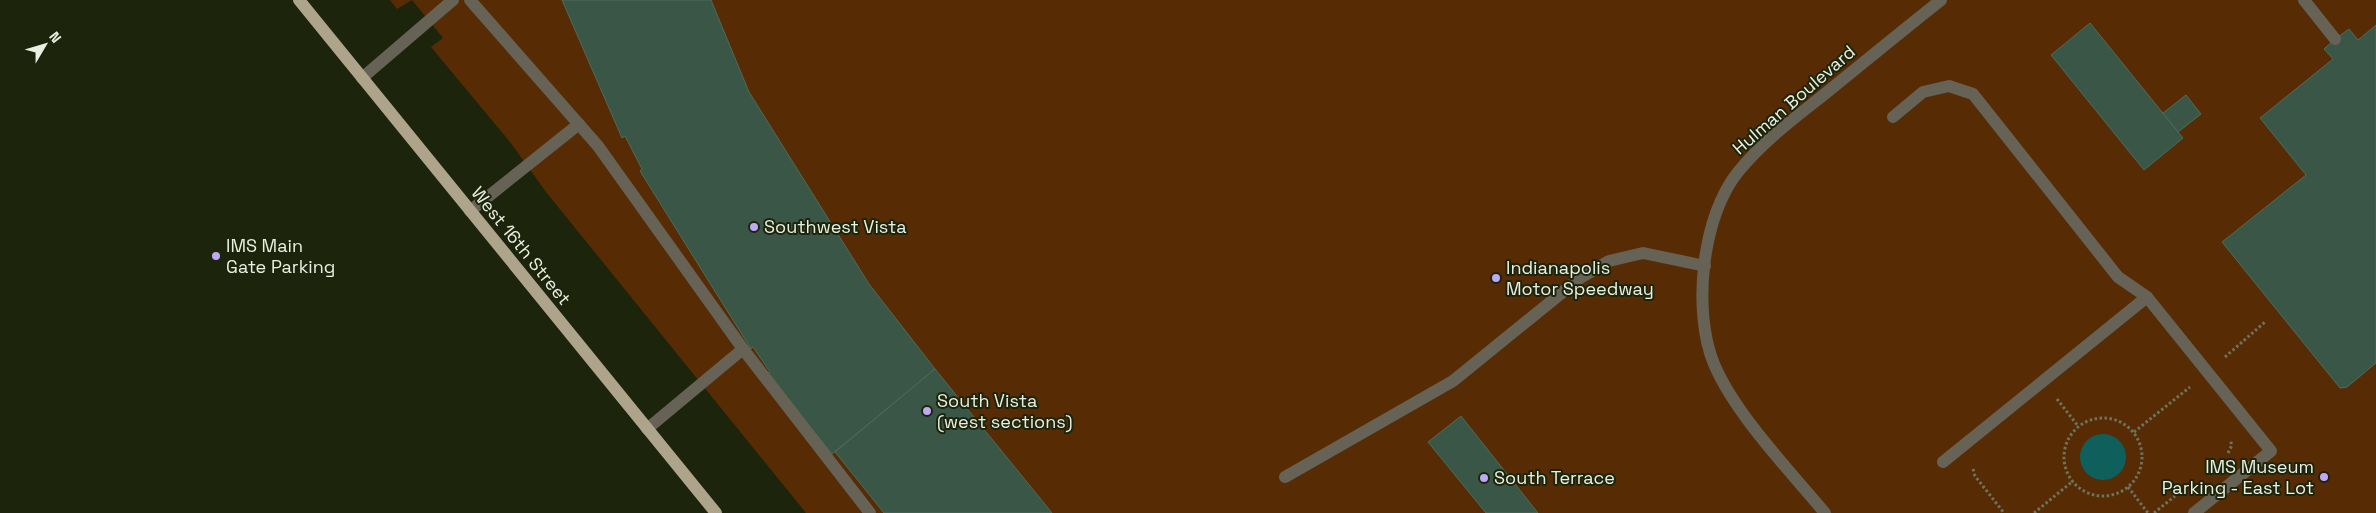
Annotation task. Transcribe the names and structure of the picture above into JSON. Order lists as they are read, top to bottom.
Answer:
{
  "streets": {
    "main road": ["West 16th Street"],
    "street": ["Hulman Boulevard"]
  },
  "places": [
    "Southwest Vista",
    "IMS Main Gate Parking",
    "Indianapolis Motor Speedway",
    "South Vista (west sections)",
    "IMS Museum Parking - East Lot",
    "South Terrace"
  ],
  "north": "top right"
}
